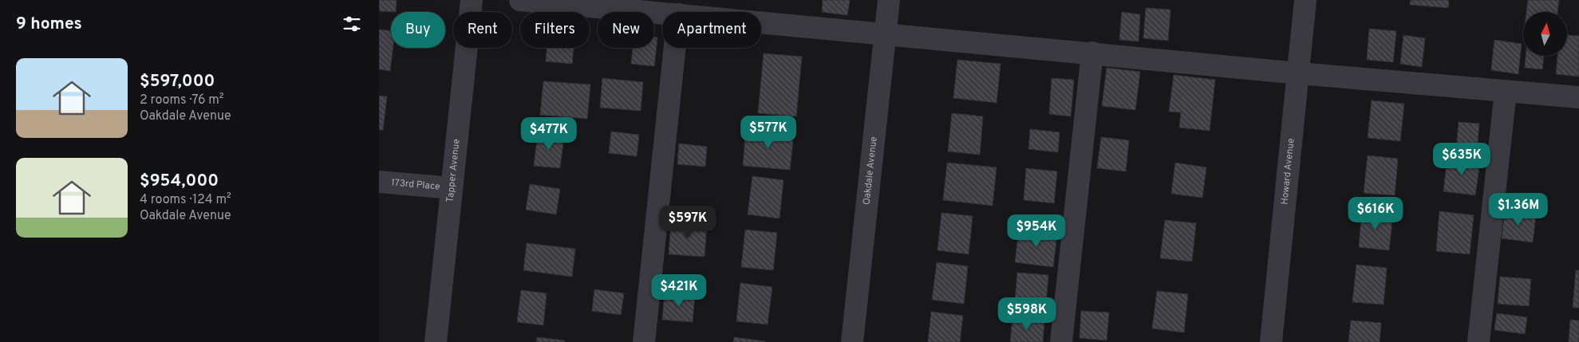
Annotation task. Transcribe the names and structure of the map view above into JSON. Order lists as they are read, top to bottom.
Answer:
{
  "streets": {
    "street": [
      "Tapper Avenue",
      "Oakdale Avenue",
      "Howard Avenue",
      "173rd Place"
    ]
  },
  "crossings": [
    ["Tapper Avenue", "173rd Place"]
  ],
  "north": "top",
  "page": {
    "heading": "9 homes",
    "chip": [
      "Buy",
      "Rent",
      "Filters",
      "New",
      "Apartment"
    ],
    "list": [
      {
        "name": "$597,000",
        "note": "2 rooms · 76 m² · Oakdale Avenue"
      },
      {
        "name": "$954,000",
        "note": "4 rooms · 124 m² · Oakdale Avenue"
      }
    ],
    "price": [
      "$577K",
      "$477K",
      "$635K",
      "$1.36M",
      "$616K",
      "$597K",
      "$954K",
      "$421K",
      "$598K"
    ]
  }
}
